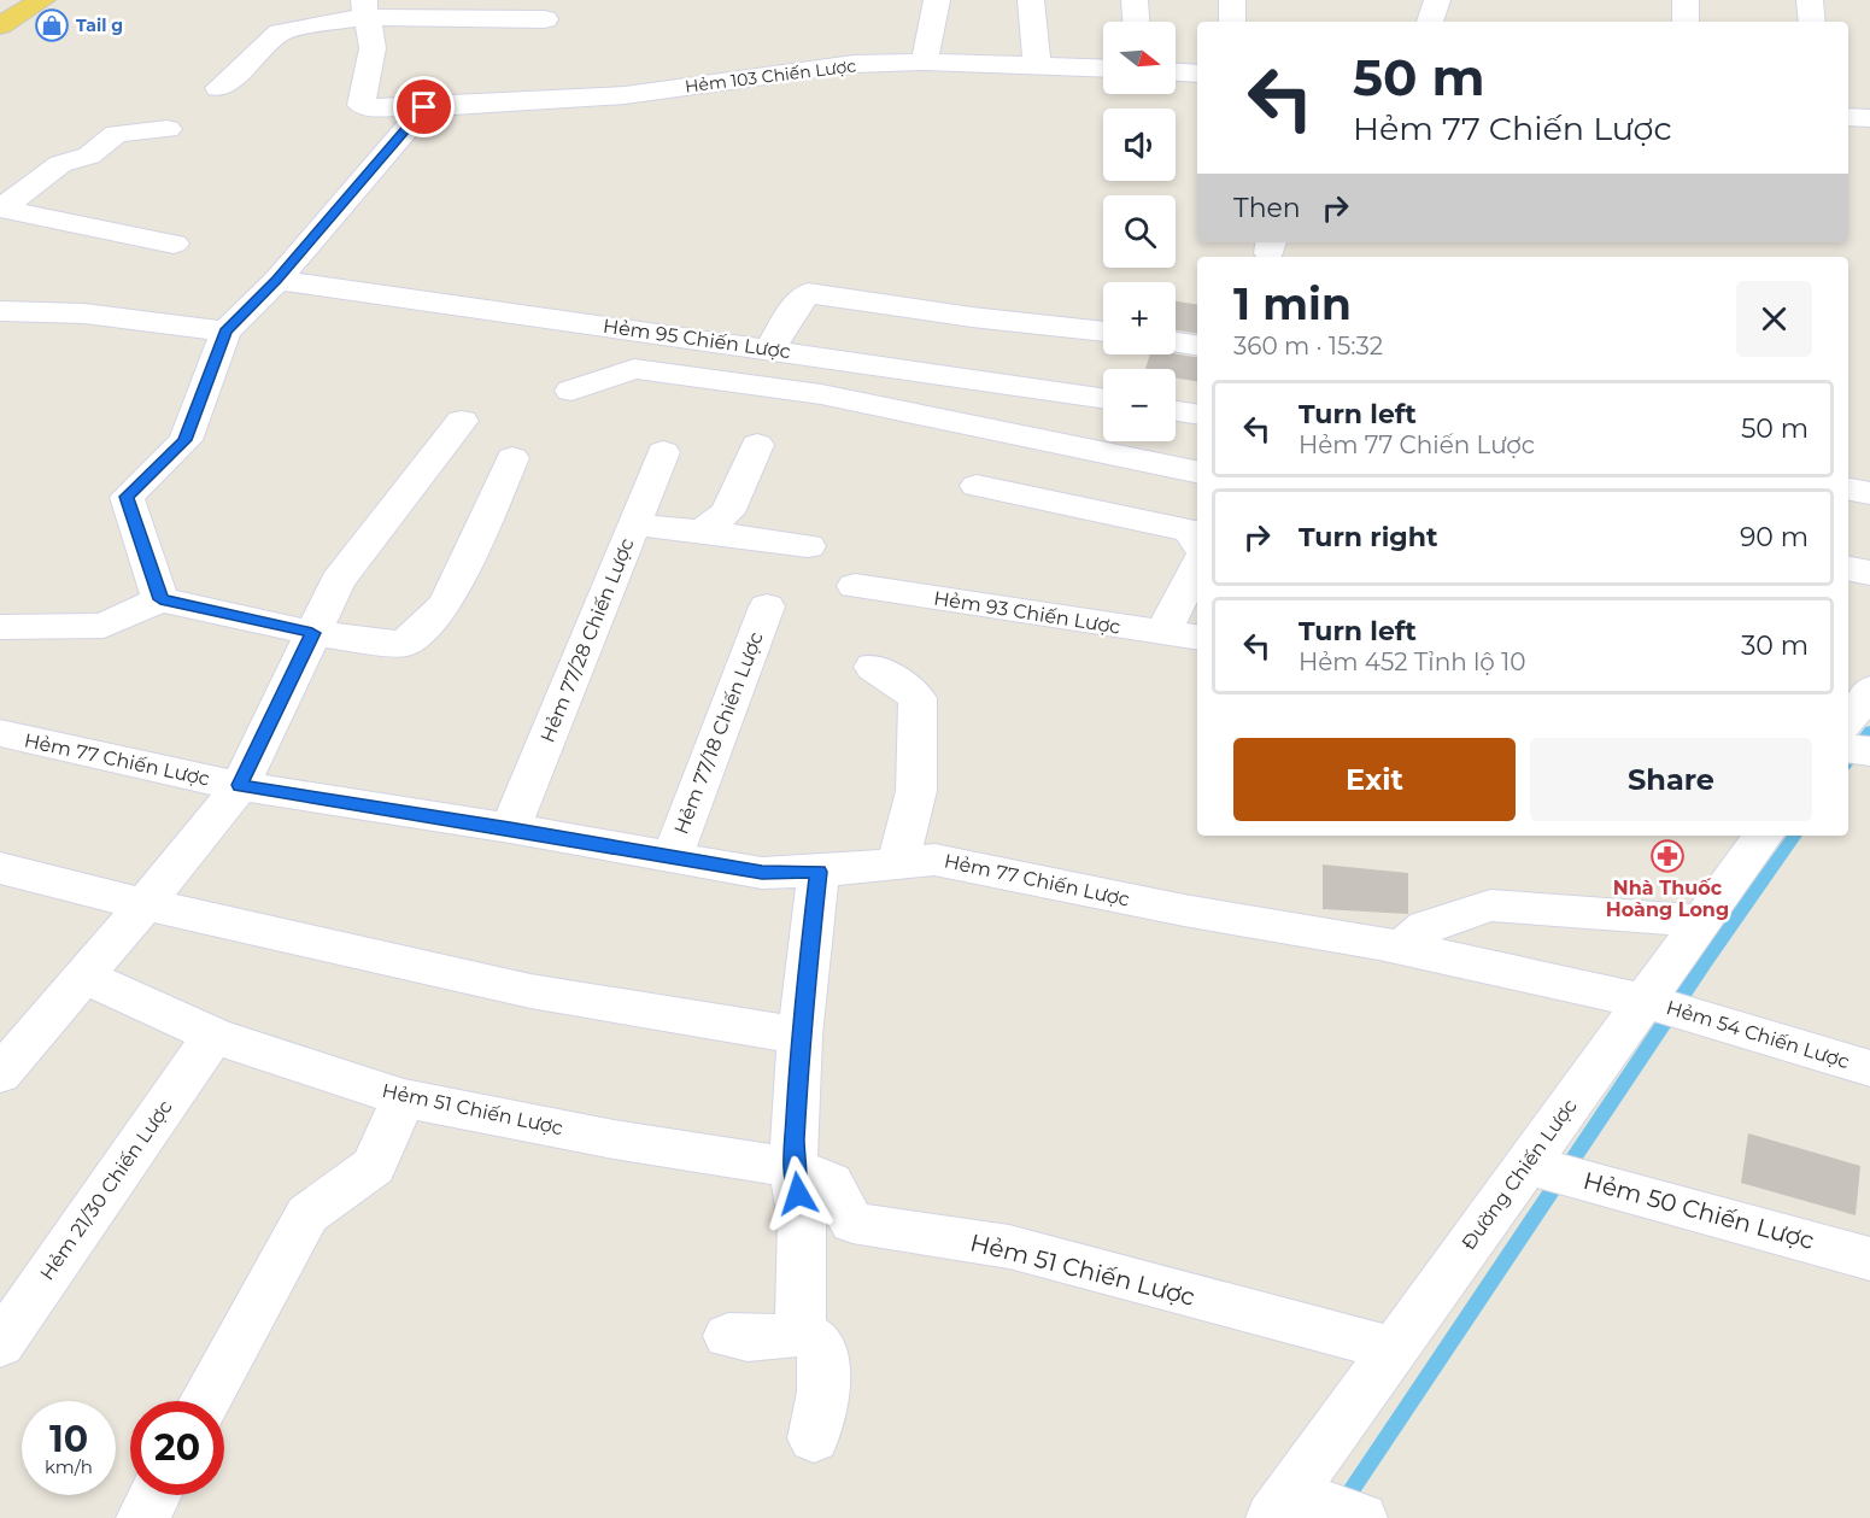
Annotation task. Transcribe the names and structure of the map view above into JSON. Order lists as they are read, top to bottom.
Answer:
{
  "streets": {
    "street": [
      "Hẻm 103 Chiến Lược",
      "Hẻm 95 Chiến Lược",
      "Hẻm 93 Chiến Lược",
      "Hẻm 77/28 Chiến Lược",
      "Hẻm 77/18 Chiến Lược",
      "Hẻm 77 Chiến Lược",
      "Hẻm 54 Chiến Lược",
      "Hẻm 51 Chiến Lược",
      "Đường Chiến Lược",
      "Hẻm 21/30 Chiến Lược",
      "Hẻm 50 Chiến Lược"
    ]
  },
  "crossings": [
    ["Hẻm 77/28 Chiến Lược", "Hẻm 77 Chiến Lược"],
    ["Hẻm 77/18 Chiến Lược", "Hẻm 77 Chiến Lược"],
    ["Hẻm 77 Chiến Lược", "Hẻm 54 Chiến Lược"],
    ["Hẻm 77 Chiến Lược", "Đường Chiến Lược"],
    ["Hẻm 54 Chiến Lược", "Đường Chiến Lược"],
    ["Hẻm 51 Chiến Lược", "Đường Chiến Lược"],
    ["Hẻm 51 Chiến Lược", "Hẻm 21/30 Chiến Lược"],
    ["Đường Chiến Lược", "Hẻm 50 Chiến Lược"]
  ],
  "places": {
    "shop": ["Tail g"],
    "pharmacy": ["Nhà Thuốc Hoàng Long"]
  },
  "north": "right",
  "page": {
    "map_buttons": ["+", "−"],
    "turn": ["50 m", "Hẻm 77 Chiến Lược"],
    "then": "Then",
    "heading": ["1 min", "360 m · 15:32"],
    "list": [
      {
        "name": "Turn left",
        "note": "Hẻm 77 Chiến Lược",
        "value": "50 m"
      },
      {
        "name": "Turn right",
        "value": "90 m"
      },
      {
        "name": "Turn left",
        "note": "Hẻm 452 Tỉnh lộ 10",
        "value": "30 m"
      }
    ],
    "buttons": ["Exit", "Share"],
    "speed": "10 km/h",
    "limit": "20"
  }
}
